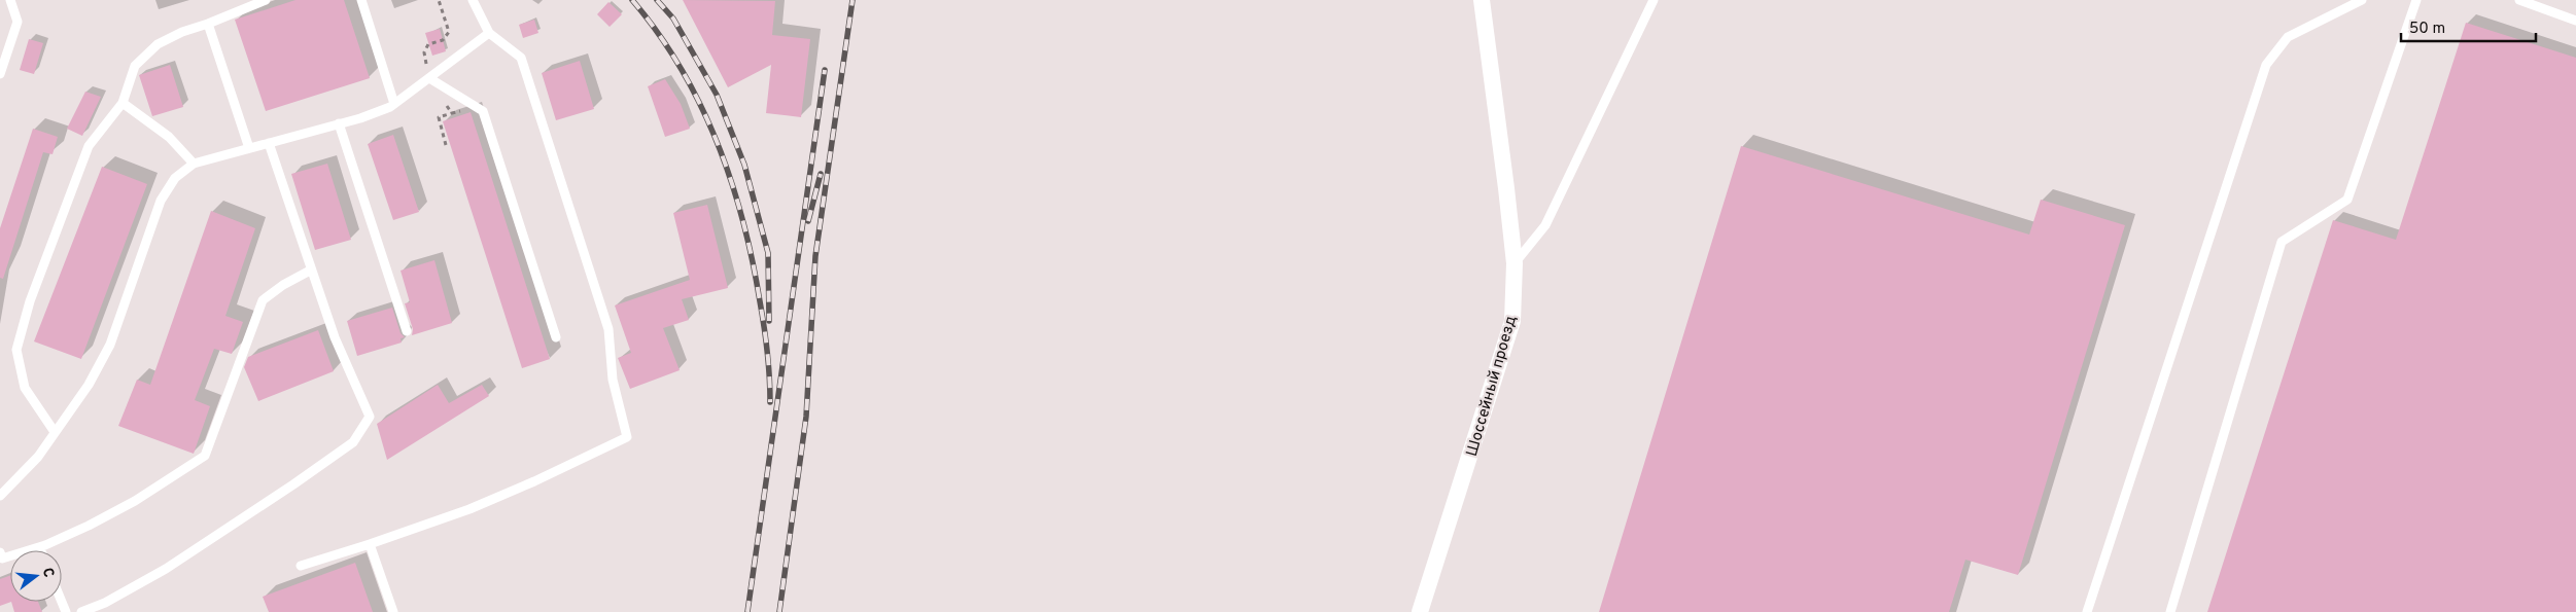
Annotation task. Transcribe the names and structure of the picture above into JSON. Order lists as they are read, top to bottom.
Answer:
{
  "streets": {
    "street": ["Шоссейный проезд"]
  },
  "scale_bar": "50 m",
  "north": "right"
}
